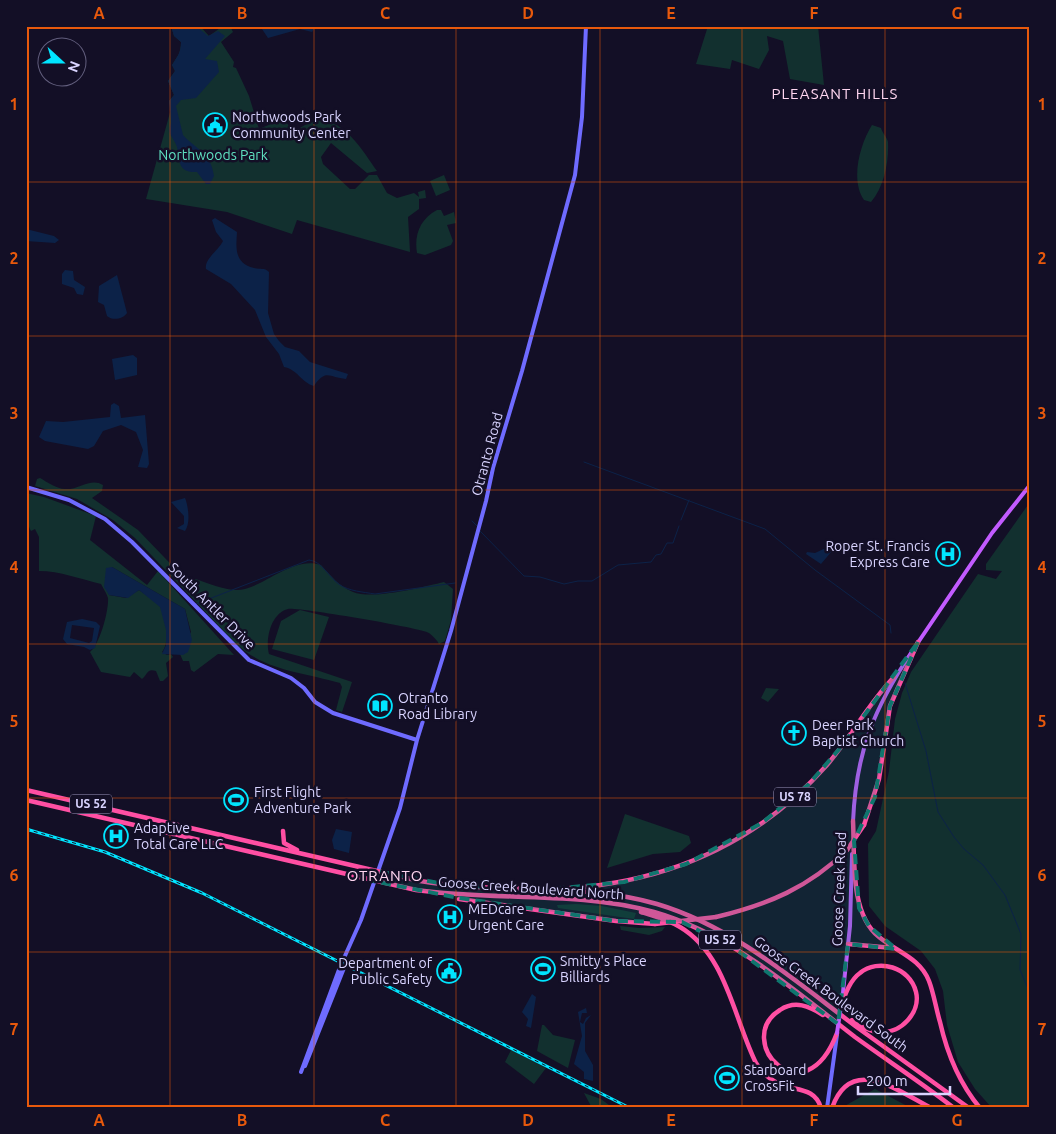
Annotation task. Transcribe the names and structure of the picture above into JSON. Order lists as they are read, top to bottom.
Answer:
{
  "streets": {
    "highway": [
      "US 78",
      "US 52",
      "Goose Creek Boulevard North",
      "Goose Creek Boulevard South"
    ],
    "main road": ["Goose Creek Road"],
    "street": ["Otranto Road", "South Antler Drive"]
  },
  "crossings": [
    ["Otranto Road", "South Antler Drive"],
    ["Otranto Road", "Goose Creek Boulevard North"],
    ["Otranto Road", "Goose Creek Boulevard South"],
    ["US 78", "Goose Creek Boulevard North"],
    ["US 78", "Goose Creek Road"],
    ["US 78", "Goose Creek Boulevard South"]
  ],
  "districts": ["PLEASANT HILLS", "OTRANTO"],
  "parks": ["Northwoods Park"],
  "places": {
    "public building": ["Northwoods Park Community Center", "Department of Public Safety"],
    "hospital": ["Roper St. Francis Express Care", "Adaptive Total Care LLC", "MEDcare Urgent Care"],
    "library": ["Otranto Road Library"],
    "church": ["Deer Park Baptist Church"],
    "sports": ["First Flight Adventure Park", "Smitty's Place Billiards", "Starboard CrossFit"]
  },
  "scale_bar": "200 m",
  "north": "right",
  "grid": {
    "columns": [
      "A",
      "B",
      "C",
      "D",
      "E",
      "F",
      "G"
    ],
    "rows": [
      "1",
      "2",
      "3",
      "4",
      "5",
      "6",
      "7"
    ]
  }
}
